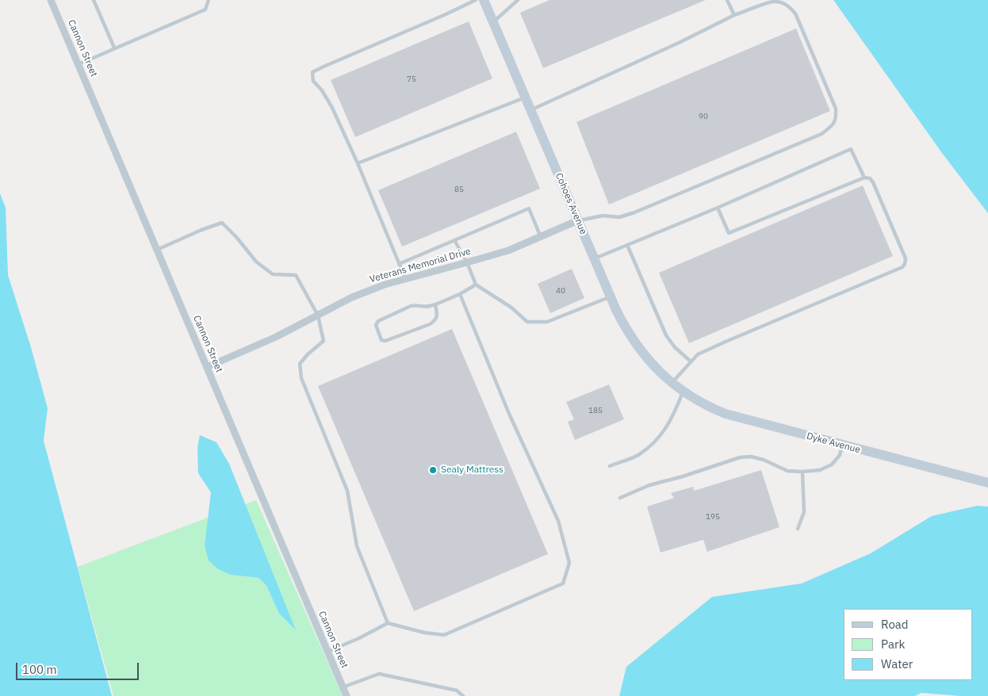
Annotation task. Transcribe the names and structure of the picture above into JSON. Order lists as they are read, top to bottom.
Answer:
{
  "streets": {
    "street": [
      "Cannon Street",
      "Cohoes Avenue",
      "Veterans Memorial Drive",
      "Dyke Avenue"
    ]
  },
  "crossings": [
    ["Cannon Street", "Veterans Memorial Drive"],
    ["Cohoes Avenue", "Veterans Memorial Drive"],
    ["Cohoes Avenue", "Dyke Avenue"]
  ],
  "places": ["Sealy Mattress"],
  "house_numbers": [
    "75",
    "90",
    "85",
    "40",
    "185",
    "195"
  ],
  "legend": ["Road", "Park", "Water"],
  "scale_bar": "100 m"
}
